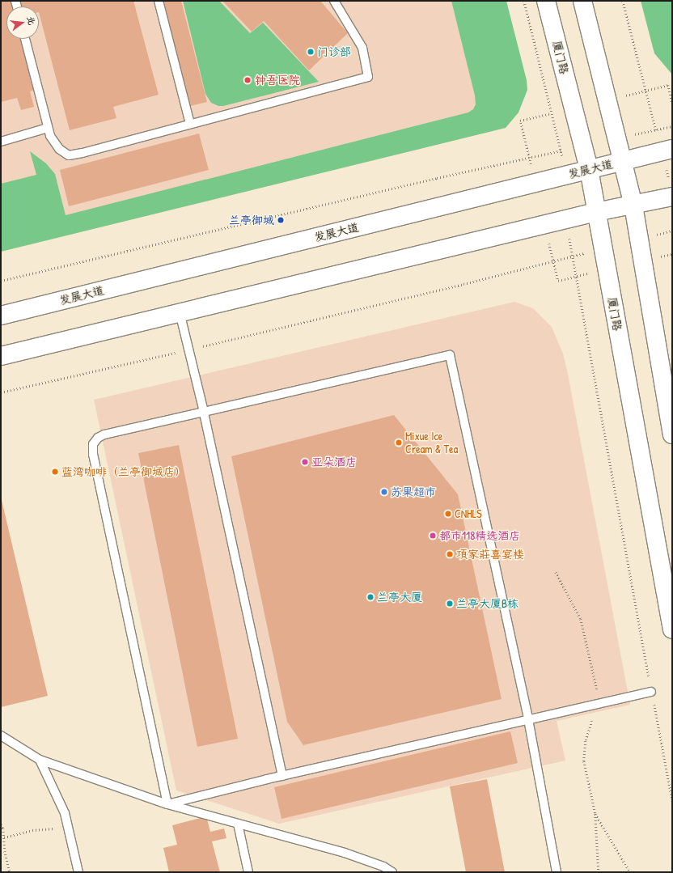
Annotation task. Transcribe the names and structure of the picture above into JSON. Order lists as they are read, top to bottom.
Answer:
{
  "streets": {
    "main road": ["厦门路", "发展大道"]
  },
  "crossings": [
    ["厦门路", "发展大道"]
  ],
  "places": [
    "门诊部",
    "钟吾医院",
    "兰亭御城",
    "Mixue Ice Cream & Tea",
    "亚朵酒店",
    "蓝湾咖啡（兰亭御城店）",
    "苏果超市",
    "CNHLS",
    "都市118精选酒店",
    "項家莊喜宴楼",
    "兰亭大厦",
    "兰亭大厦B栋"
  ],
  "north": "right"
}
